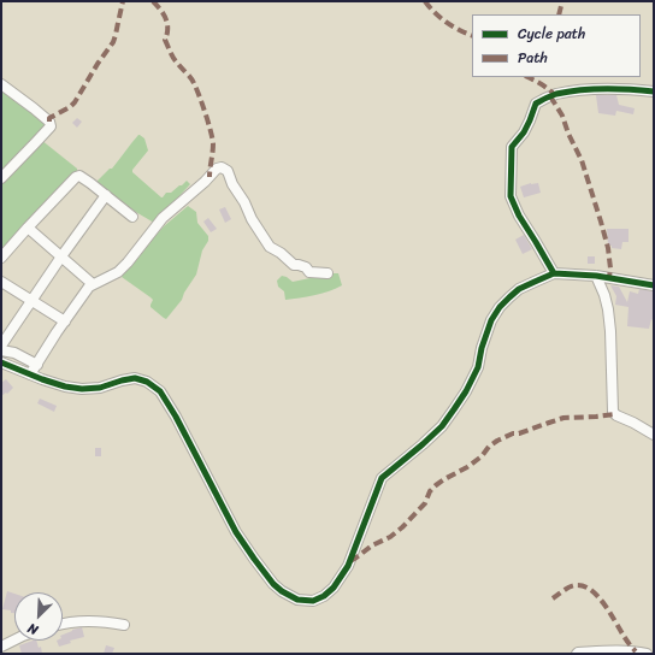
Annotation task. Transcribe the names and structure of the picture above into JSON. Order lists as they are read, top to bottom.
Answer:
{
  "legend": ["Cycle path", "Path"],
  "north": "bottom left"
}
